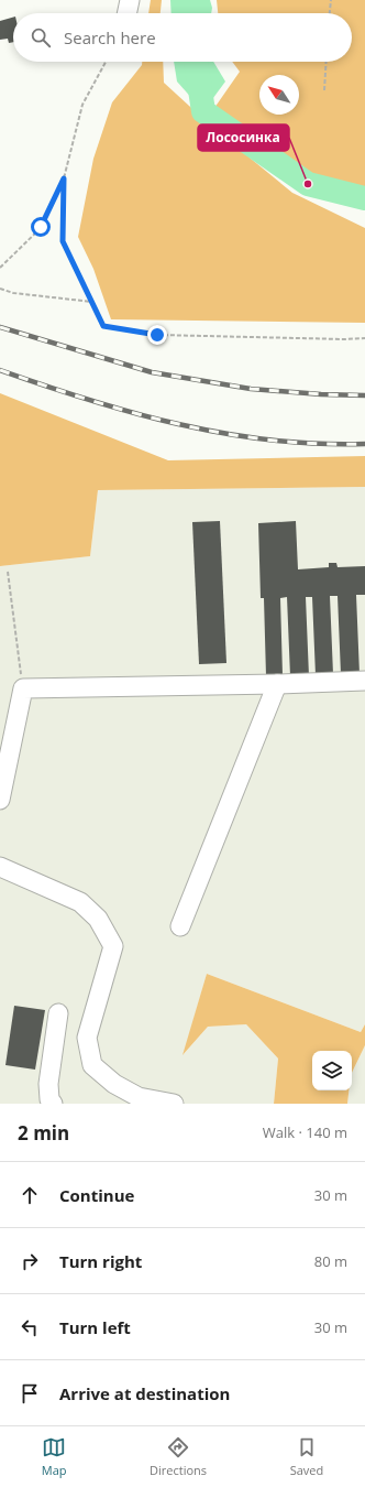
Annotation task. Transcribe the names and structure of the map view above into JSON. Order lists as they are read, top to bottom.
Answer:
{
  "places": ["Лососинка"],
  "north": "top left",
  "page": {
    "search": "Search here",
    "heading": ["2 min", "Walk · 140 m"],
    "list": [
      ["Continue", "30 m"],
      ["Turn right", "80 m"],
      ["Turn left", "30 m"],
      "Arrive at destination"
    ],
    "nav": ["Map", "Directions", "Saved"]
  }
}
